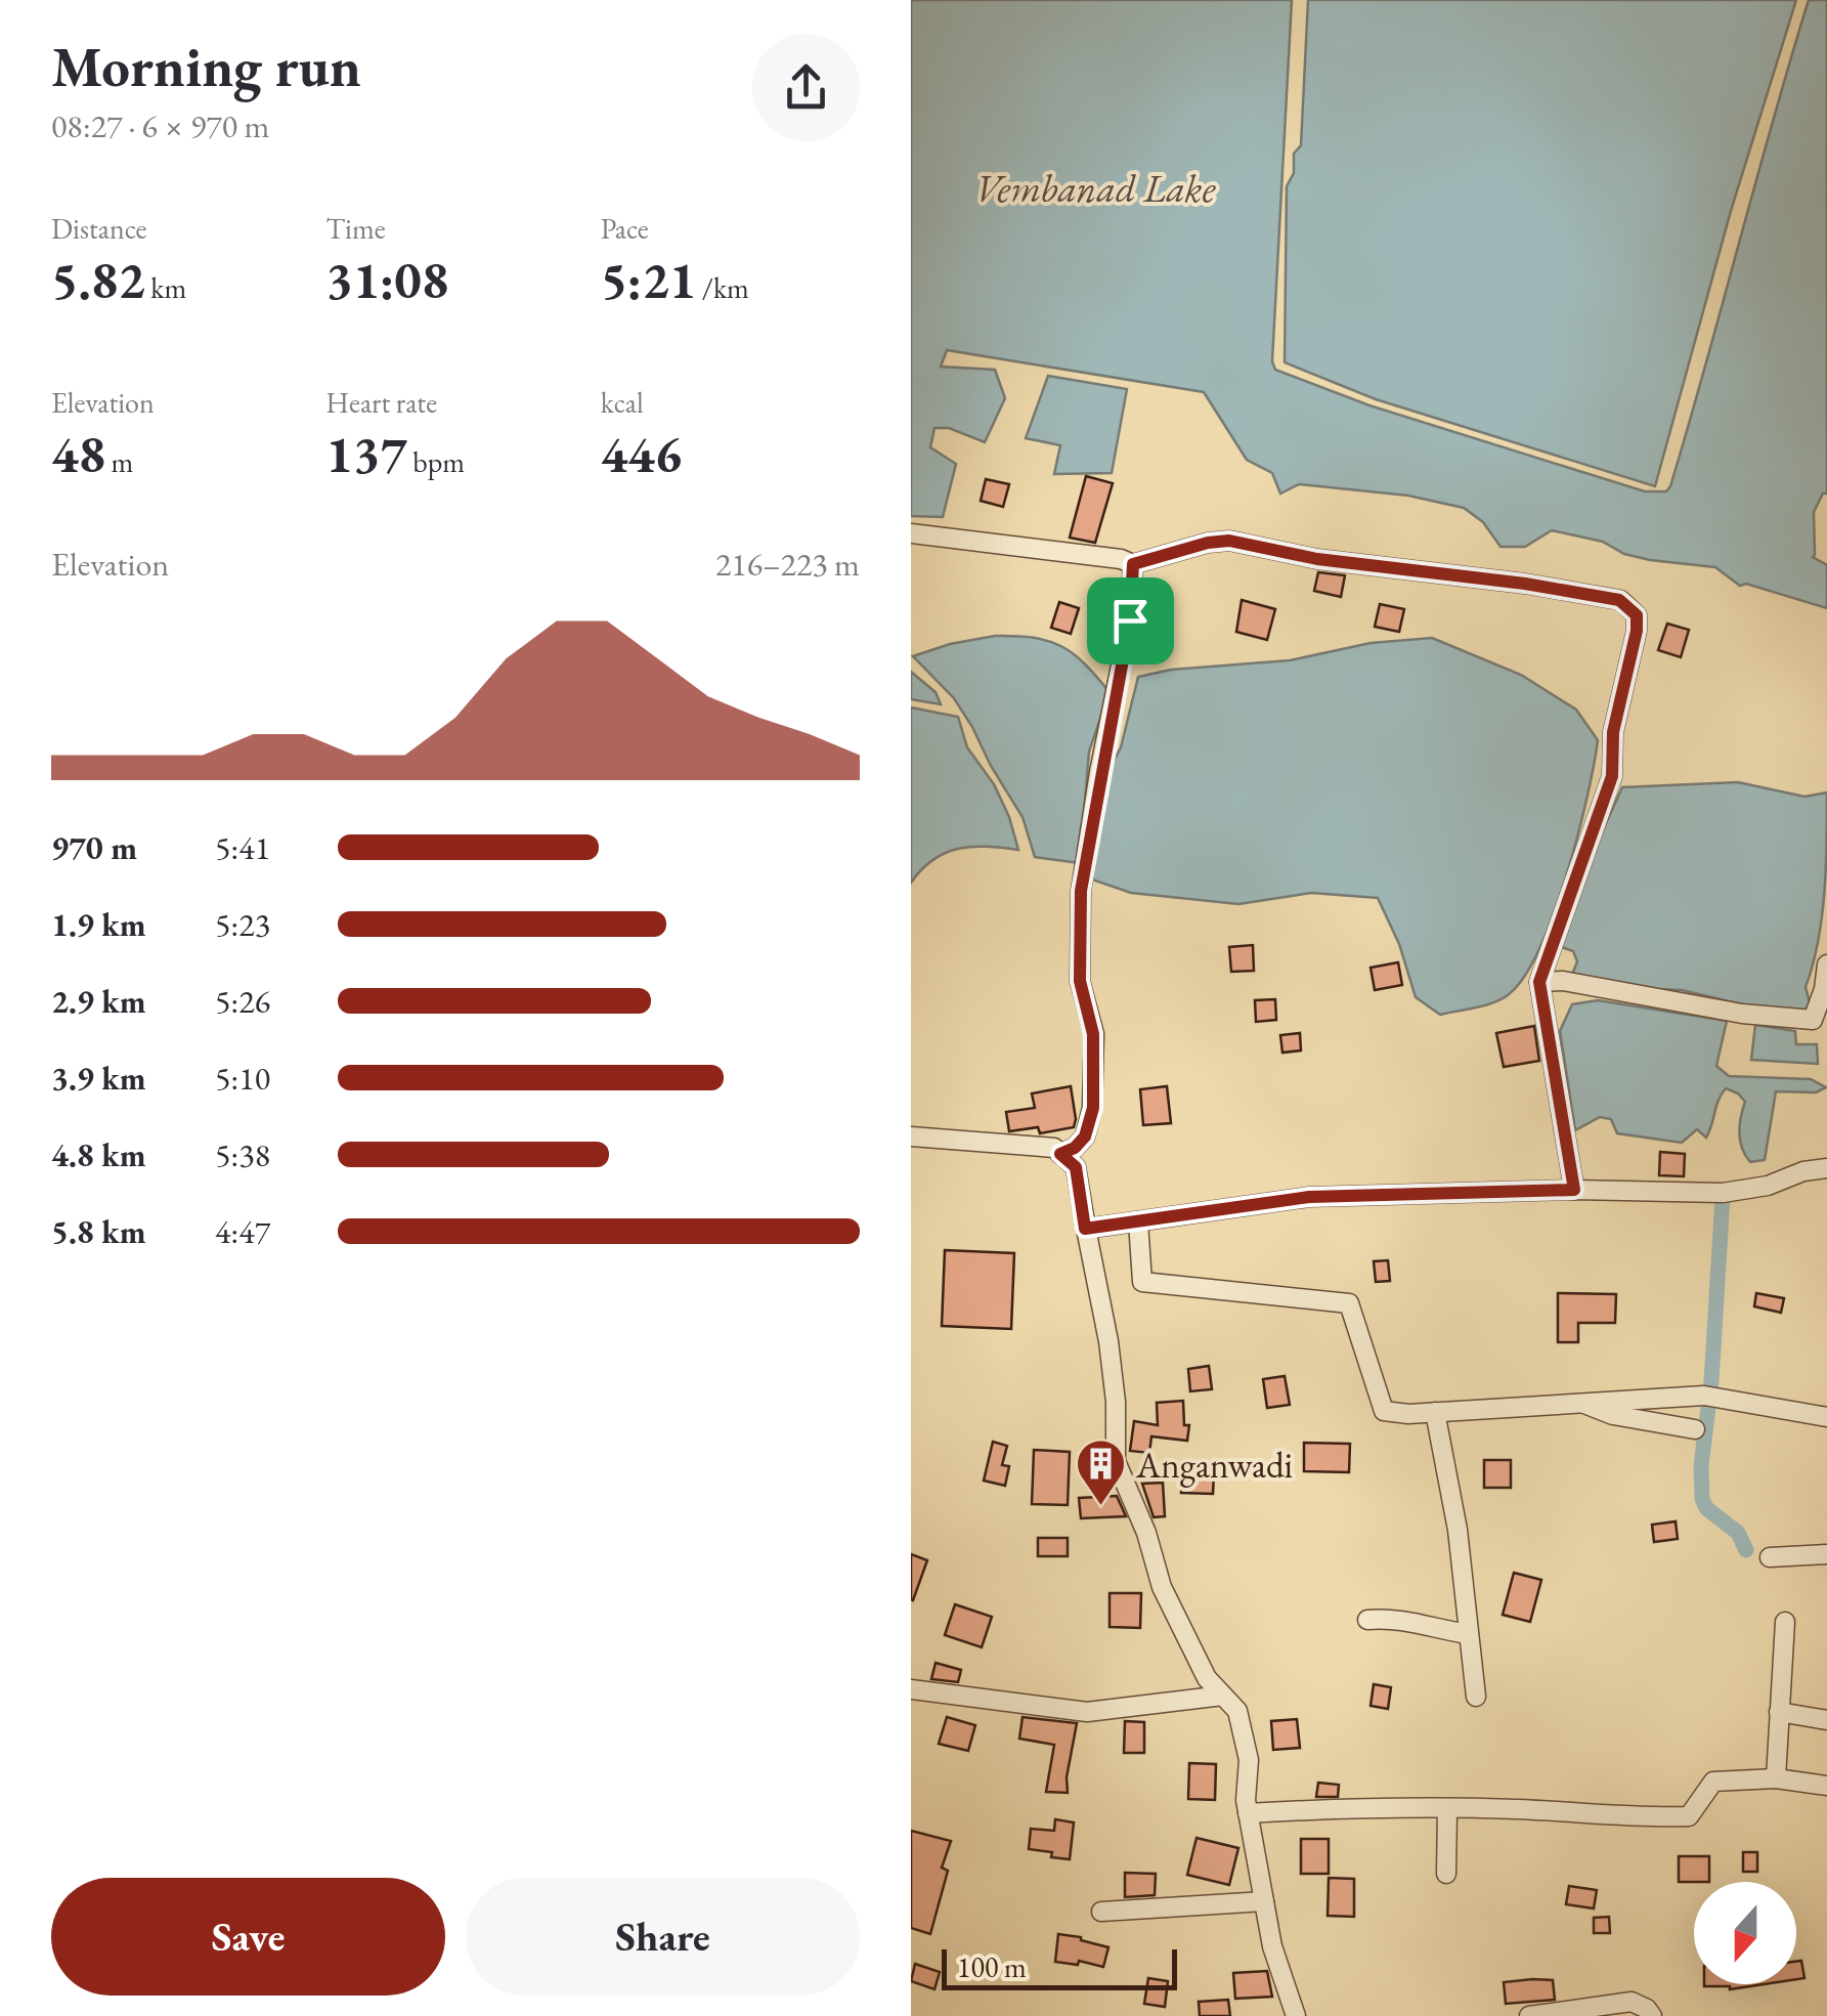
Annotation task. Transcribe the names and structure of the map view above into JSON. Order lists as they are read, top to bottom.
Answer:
{
  "water": ["Vembanad Lake"],
  "places": {
    "building": ["Anganwadi"]
  },
  "scale_bar": "100 m",
  "north": "bottom",
  "page": {
    "heading": ["Morning run", "08:27 · 6 × 970 m"],
    "stats": [
      ["Distance", "5.82 km"],
      ["Time", "31:08"],
      ["Pace", "5:21 /km"],
      ["Elevation", "48 m"],
      ["Heart rate", "137 bpm"],
      ["kcal", "446"]
    ],
    "chart": ["Elevation", "216–223 m"],
    "list": [
      {
        "name": "970 m",
        "note": "5:41"
      },
      {
        "name": "1.9 km",
        "note": "5:23"
      },
      {
        "name": "2.9 km",
        "note": "5:26"
      },
      {
        "name": "3.9 km",
        "note": "5:10"
      },
      {
        "name": "4.8 km",
        "note": "5:38"
      },
      {
        "name": "5.8 km",
        "note": "4:47"
      }
    ],
    "buttons": ["Save", "Share"],
    "scale": "100 m"
  }
}
